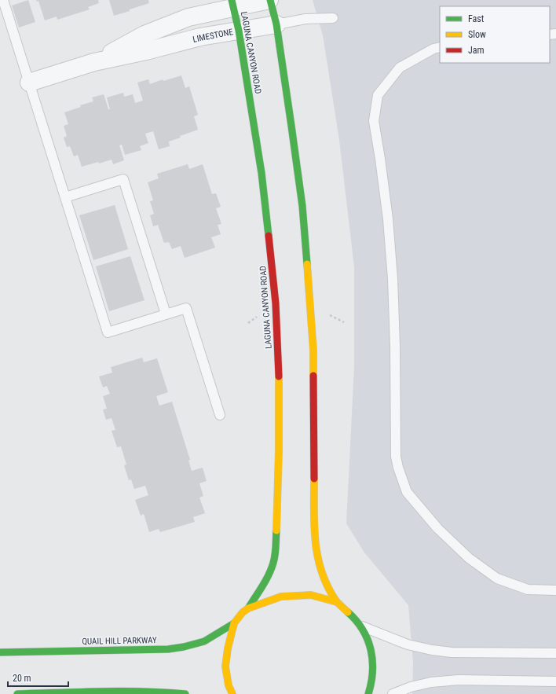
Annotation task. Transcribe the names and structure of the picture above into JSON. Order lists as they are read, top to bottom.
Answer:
{
  "streets": {
    "main road": ["LAGUNA CANYON ROAD", "QUAIL HILL PARKWAY"],
    "street": ["LIMESTONE"]
  },
  "crossings": [
    ["LIMESTONE", "LAGUNA CANYON ROAD"]
  ],
  "legend": ["Fast", "Slow", "Jam"],
  "scale_bar": "20 m"
}
